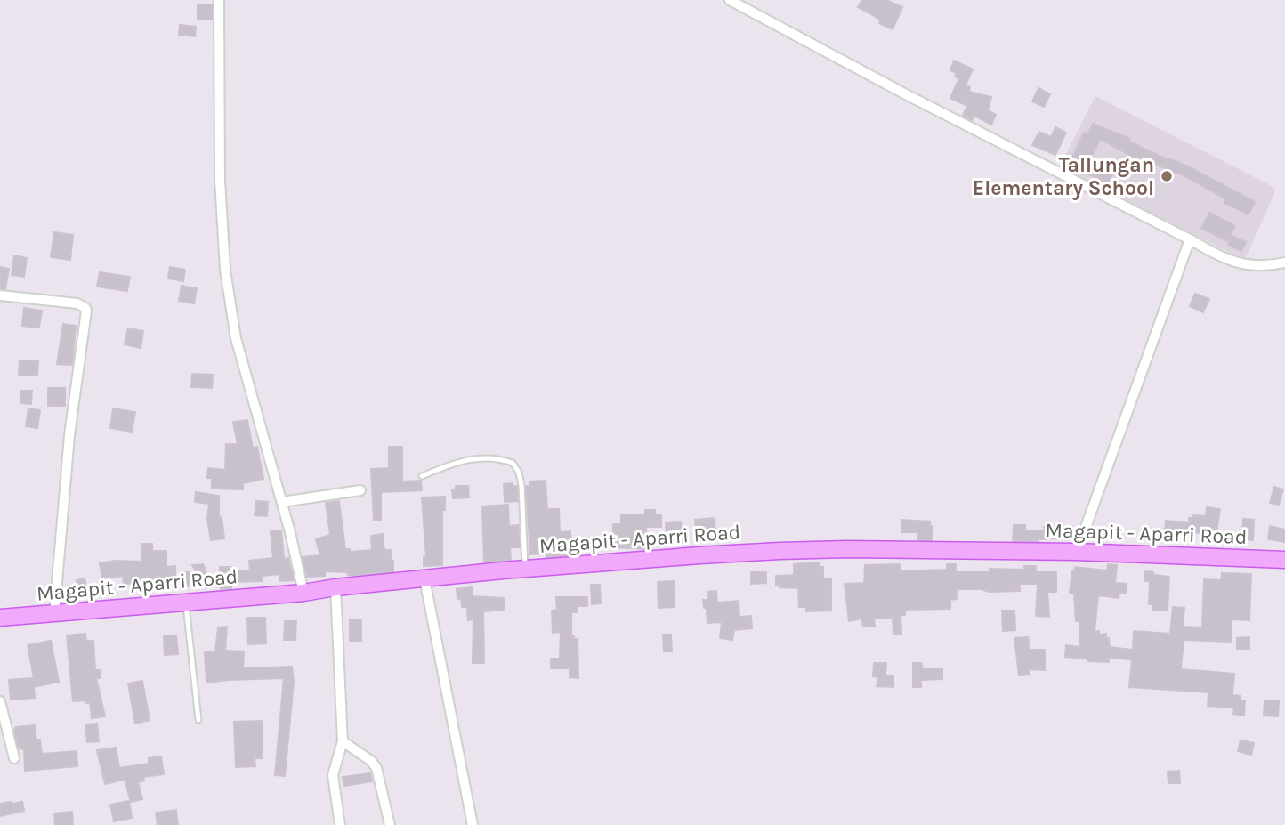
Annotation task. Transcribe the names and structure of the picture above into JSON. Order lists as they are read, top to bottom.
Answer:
{
  "streets": {
    "main road": ["Magapit - Aparri Road"]
  },
  "places": ["Tallungan Elementary School"]
}
